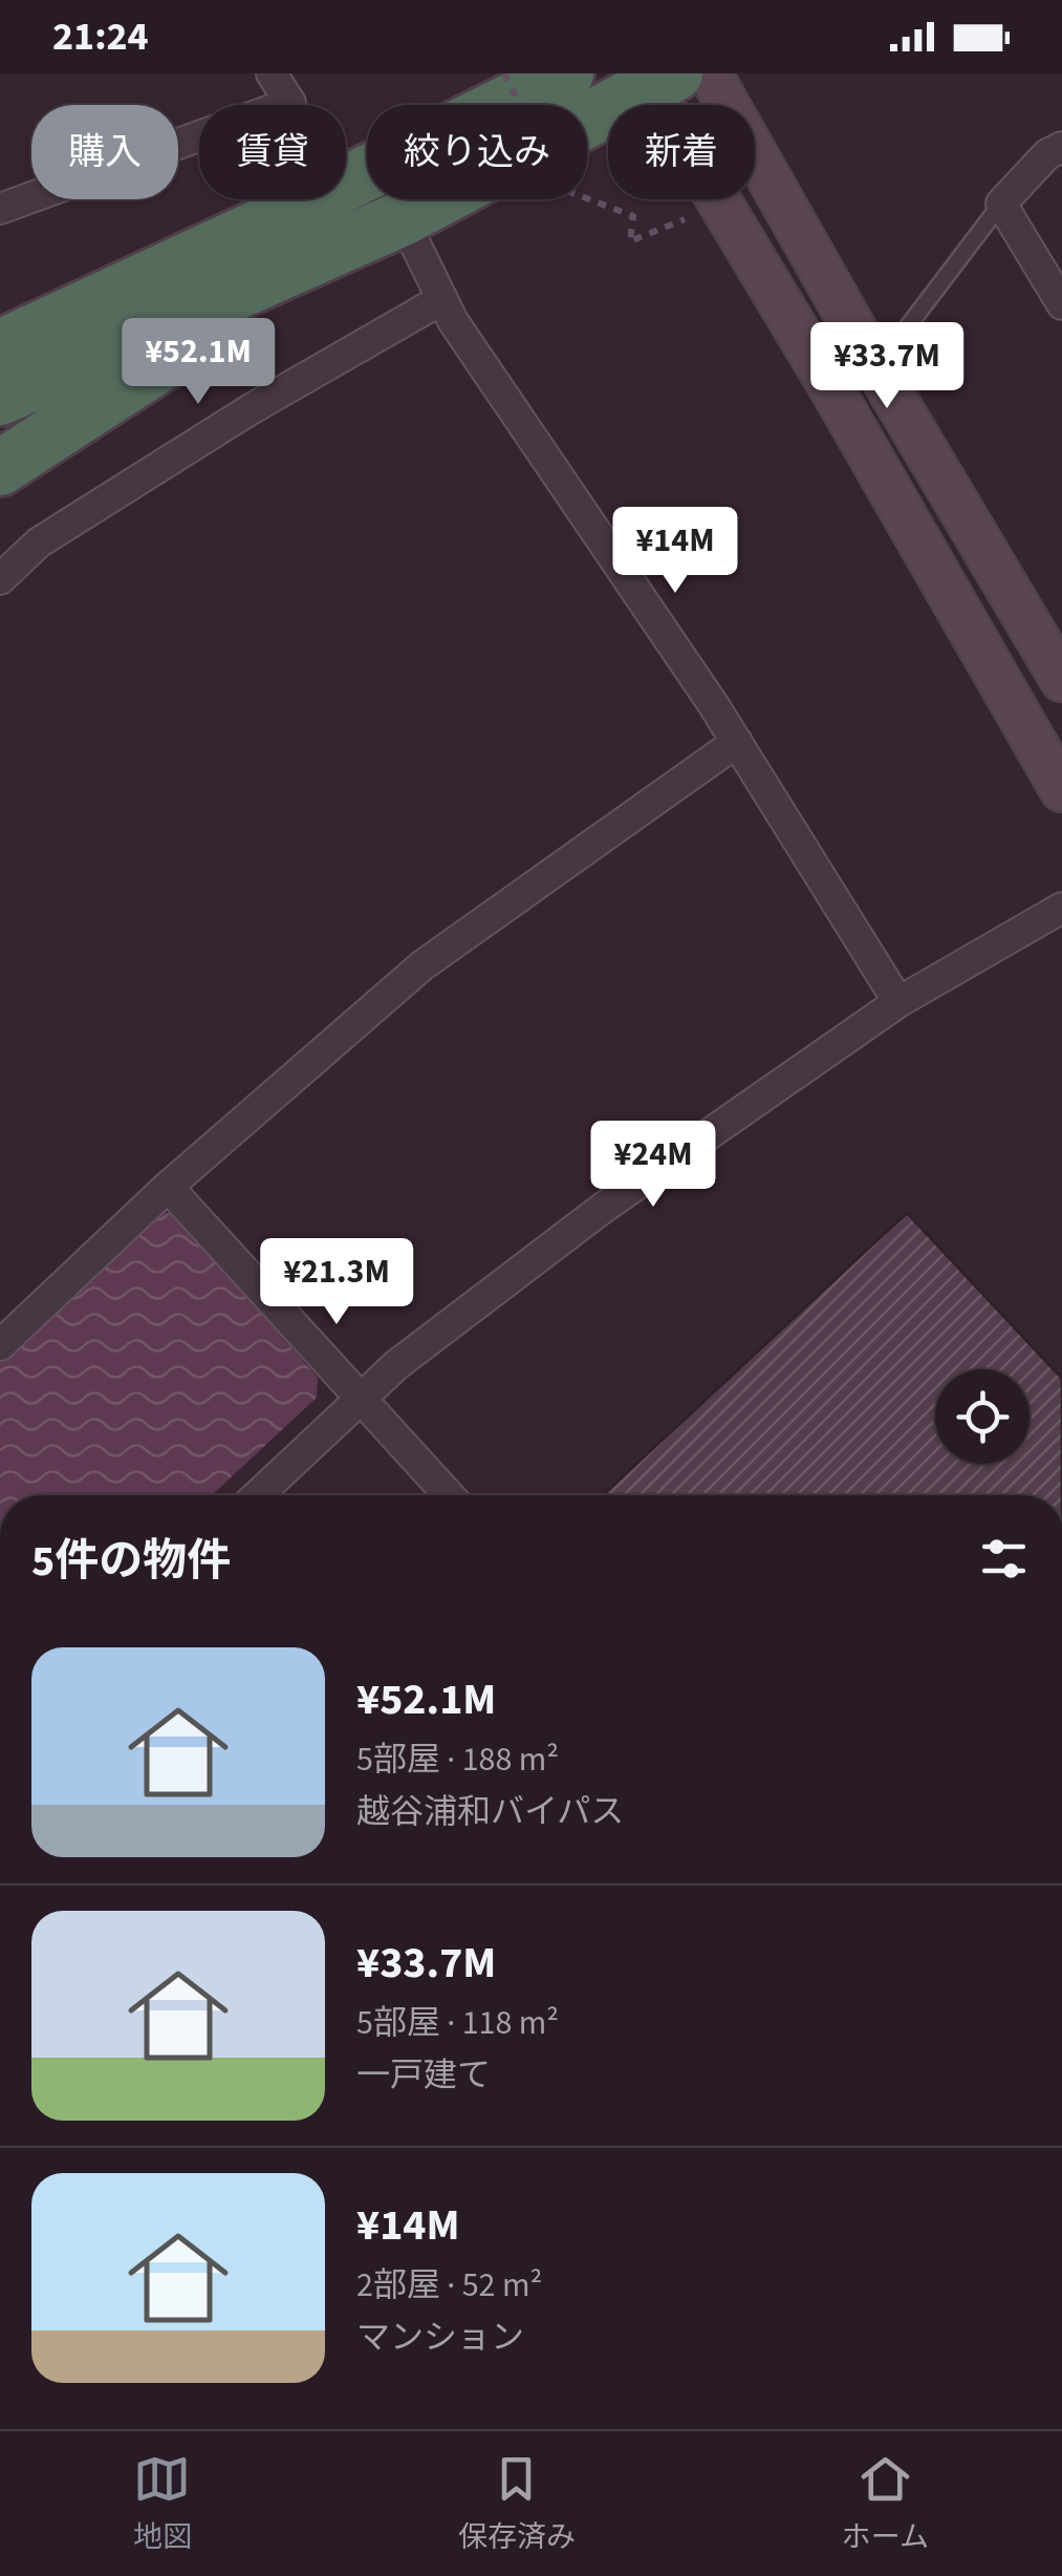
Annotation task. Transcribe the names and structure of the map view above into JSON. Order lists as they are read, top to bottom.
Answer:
{
  "page": {
    "status": "21:24",
    "chip": [
      "購入",
      "賃貸",
      "絞り込み",
      "新着"
    ],
    "price": [
      "¥52.1M",
      "¥33.7M",
      "¥14M",
      "¥24M",
      "¥21.3M"
    ],
    "heading": "5件の物件",
    "list": [
      {
        "name": "¥52.1M",
        "note": "5部屋 · 188 m² · 越谷浦和バイパス"
      },
      {
        "name": "¥33.7M",
        "note": "5部屋 · 118 m² · 一戸建て"
      },
      {
        "name": "¥14M",
        "note": "2部屋 · 52 m² · マンション"
      }
    ],
    "tabs": ["地図", "保存済み", "ホーム"]
  }
}
